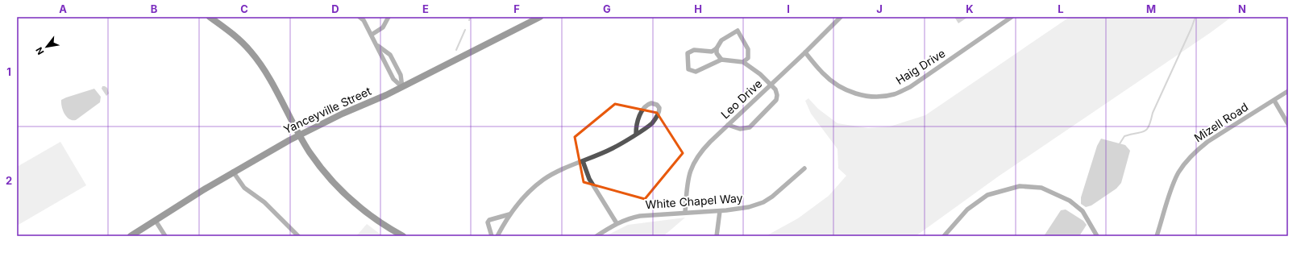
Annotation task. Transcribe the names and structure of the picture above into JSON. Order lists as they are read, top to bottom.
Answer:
{
  "streets": {
    "main road": ["Yanceyville Street"],
    "street": [
      "Haig Drive",
      "Leo Drive",
      "Mizell Road",
      "White Chapel Way"
    ]
  },
  "crossings": [
    ["Haig Drive", "Leo Drive"],
    ["Leo Drive", "White Chapel Way"]
  ],
  "north": "bottom left",
  "grid": {
    "columns": [
      "A",
      "B",
      "C",
      "D",
      "E",
      "F",
      "G",
      "H",
      "I",
      "J",
      "K",
      "L",
      "M",
      "N"
    ],
    "rows": ["1", "2"]
  }
}
